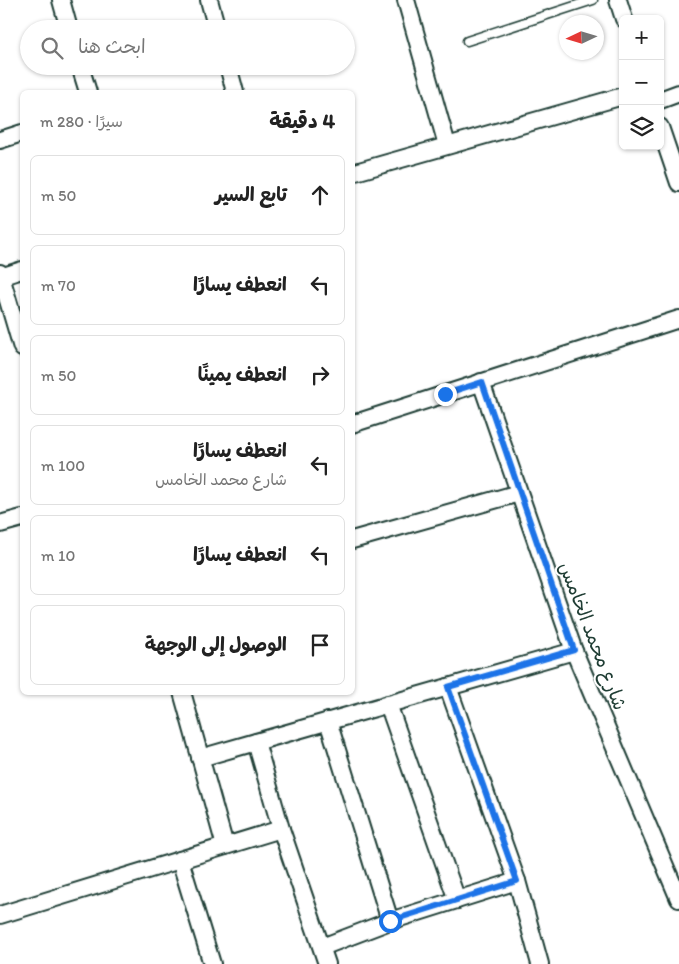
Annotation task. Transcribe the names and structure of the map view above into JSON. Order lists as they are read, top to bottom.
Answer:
{
  "streets": {
    "street": ["شارع محمد الخامس"]
  },
  "north": "left",
  "page": {
    "map_buttons": ["+", "−"],
    "search": "ابحث هنا",
    "heading": ["4 دقيقة", "سيرًا · 280 m"],
    "list": [
      ["تابع السير", "50 m"],
      ["انعطف يسارًا", "70 m"],
      ["انعطف يمينًا", "50 m"],
      ["انعطف يسارًا", "شارع محمد الخامس", "100 m"],
      ["انعطف يسارًا", "10 m"],
      "الوصول إلى الوجهة"
    ]
  }
}
